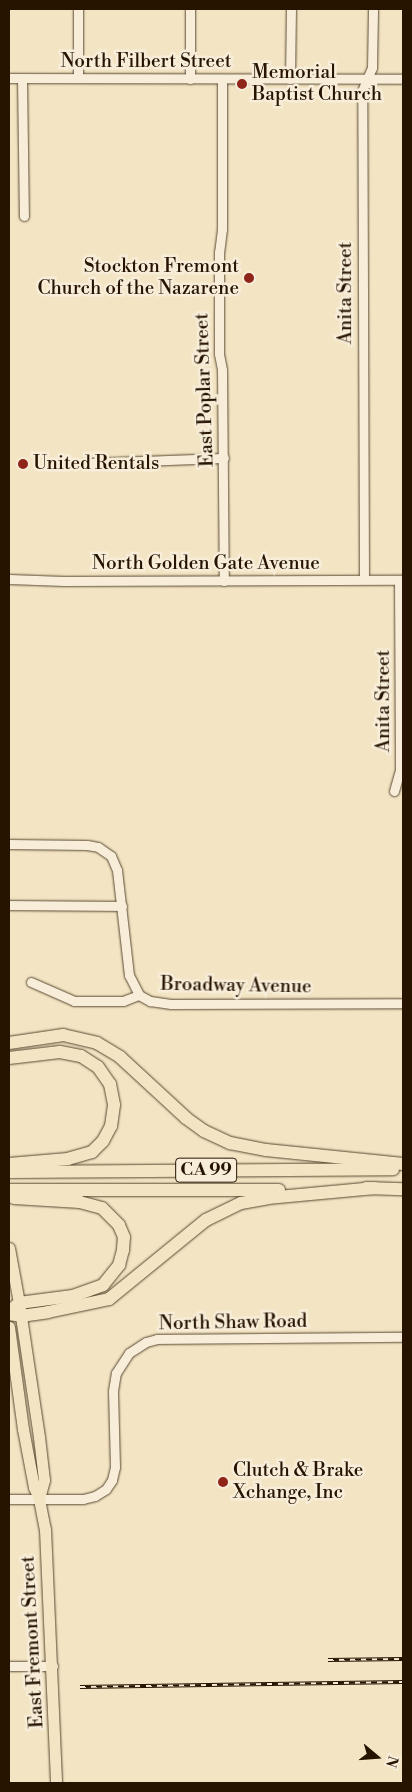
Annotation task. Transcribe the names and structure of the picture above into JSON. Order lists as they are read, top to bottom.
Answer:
{
  "streets": {
    "highway": ["CA 99"],
    "main road": ["East Fremont Street"],
    "street": [
      "North Filbert Street",
      "Anita Street",
      "East Poplar Street",
      "North Golden Gate Avenue",
      "Broadway Avenue",
      "North Shaw Road"
    ]
  },
  "crossings": [
    ["North Filbert Street", "Anita Street"],
    ["North Filbert Street", "East Poplar Street"],
    ["Anita Street", "North Golden Gate Avenue"],
    ["East Poplar Street", "North Golden Gate Avenue"],
    ["North Shaw Road", "East Fremont Street"]
  ],
  "places": [
    "Memorial Baptist Church",
    "Stockton Fremont Church of the Nazarene",
    "United Rentals",
    "Clutch & Brake Xchange, Inc"
  ],
  "north": "right"
}
